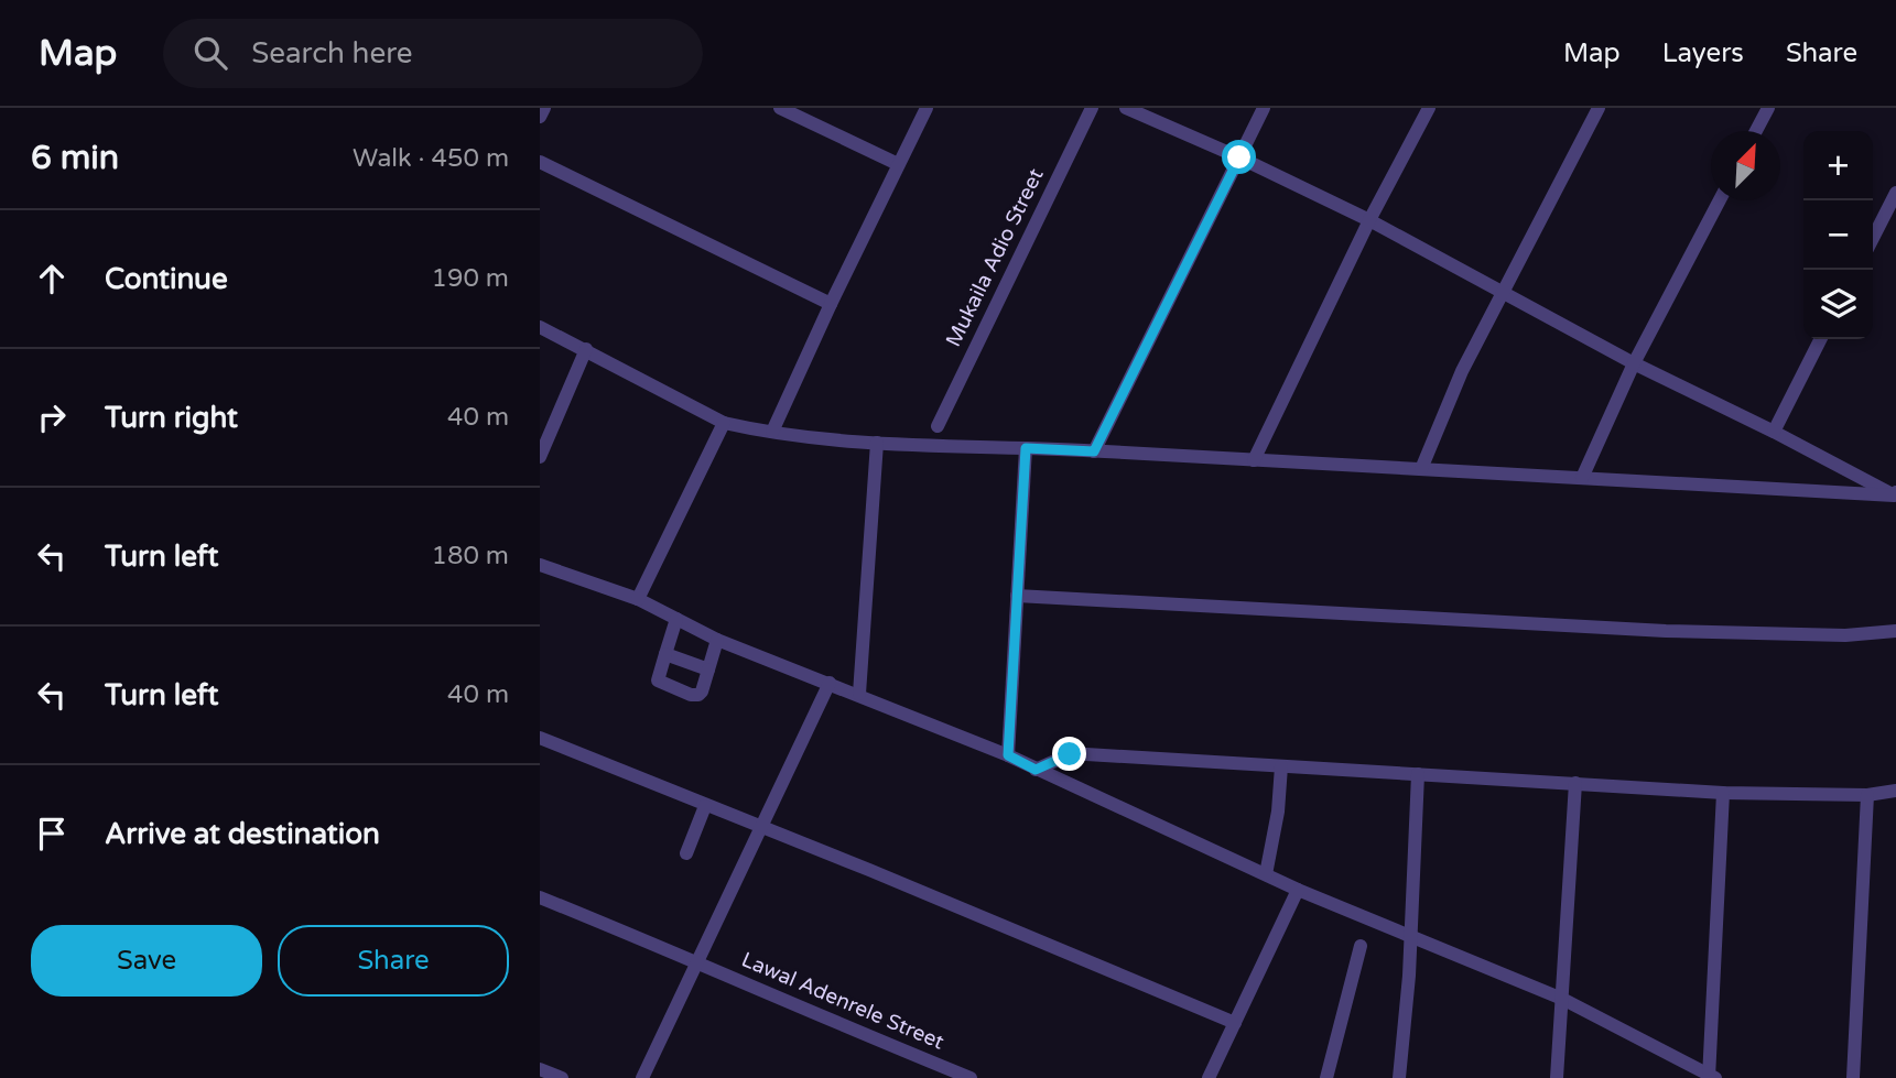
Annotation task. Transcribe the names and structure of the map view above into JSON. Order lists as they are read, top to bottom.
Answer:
{
  "streets": {
    "street": ["Mukaila Adio Street", "Lawal Adenrele Street"]
  },
  "north": "top right",
  "page": {
    "header": "Map",
    "search": "Search here",
    "nav": ["Map", "Layers", "Share"],
    "heading": ["6 min", "Walk · 450 m"],
    "map_buttons": ["+", "−"],
    "list": [
      ["Continue", "190 m"],
      ["Turn right", "40 m"],
      ["Turn left", "180 m"],
      ["Turn left", "40 m"],
      "Arrive at destination"
    ],
    "buttons": ["Save", "Share"]
  }
}
